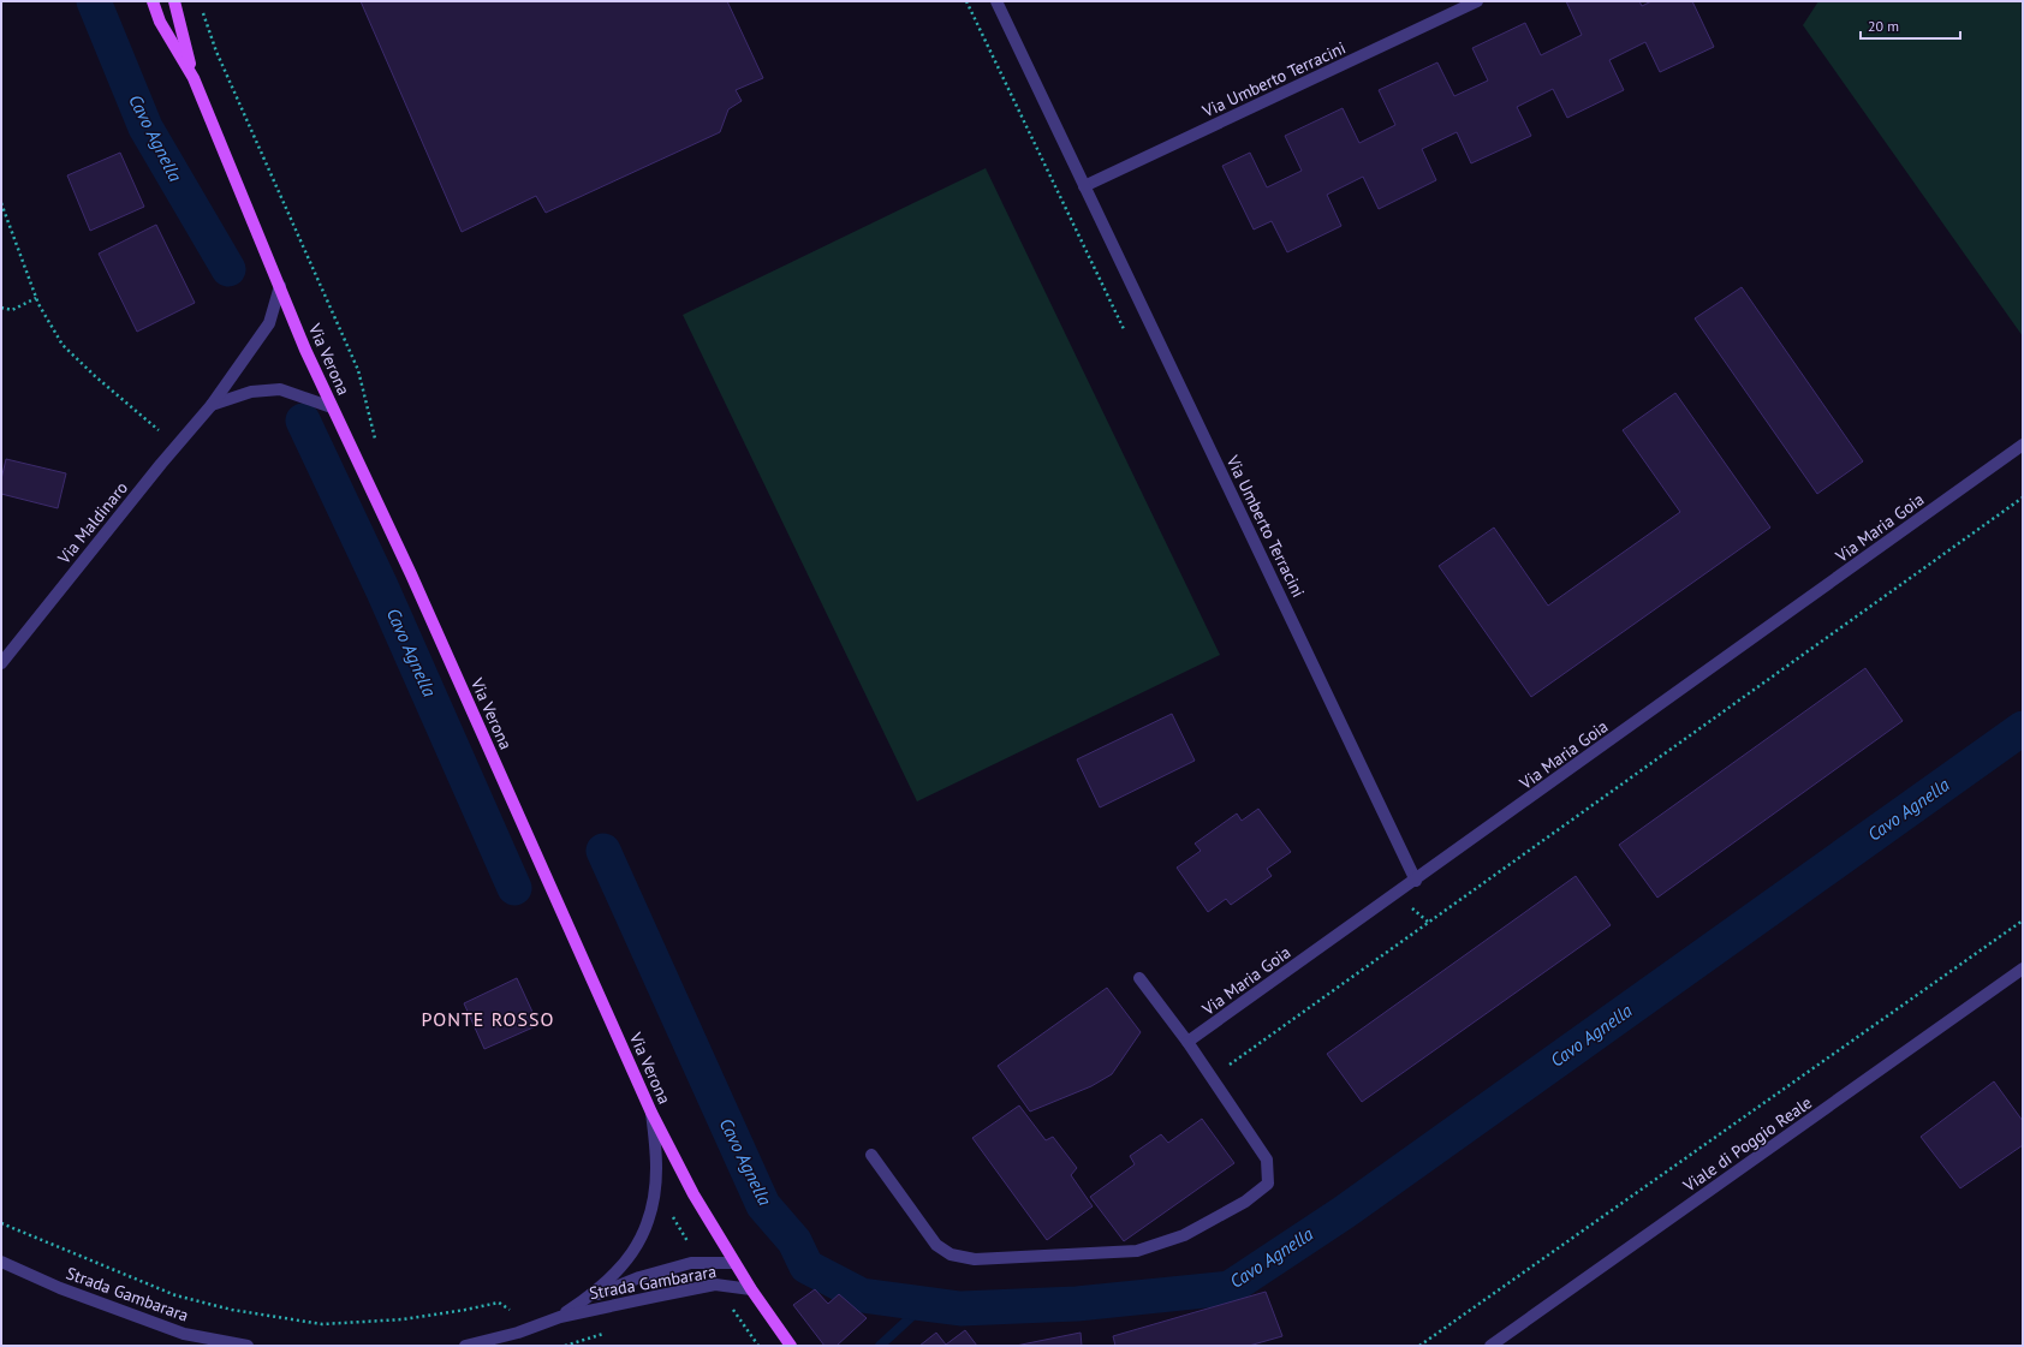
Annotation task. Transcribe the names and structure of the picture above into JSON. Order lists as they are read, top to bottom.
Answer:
{
  "streets": {
    "main road": ["Via Verona"],
    "street": [
      "Via Umberto Terracini",
      "Via Maldinaro",
      "Via Maria Goia",
      "Viale di Poggio Reale",
      "Strada Gambarara"
    ]
  },
  "crossings": [
    ["Via Umberto Terracini", "Via Maria Goia"],
    ["Via Verona", "Via Maldinaro"],
    ["Via Verona", "Strada Gambarara"]
  ],
  "districts": ["PONTE ROSSO"],
  "water": ["Cavo Agnella"],
  "scale_bar": "20 m"
}
